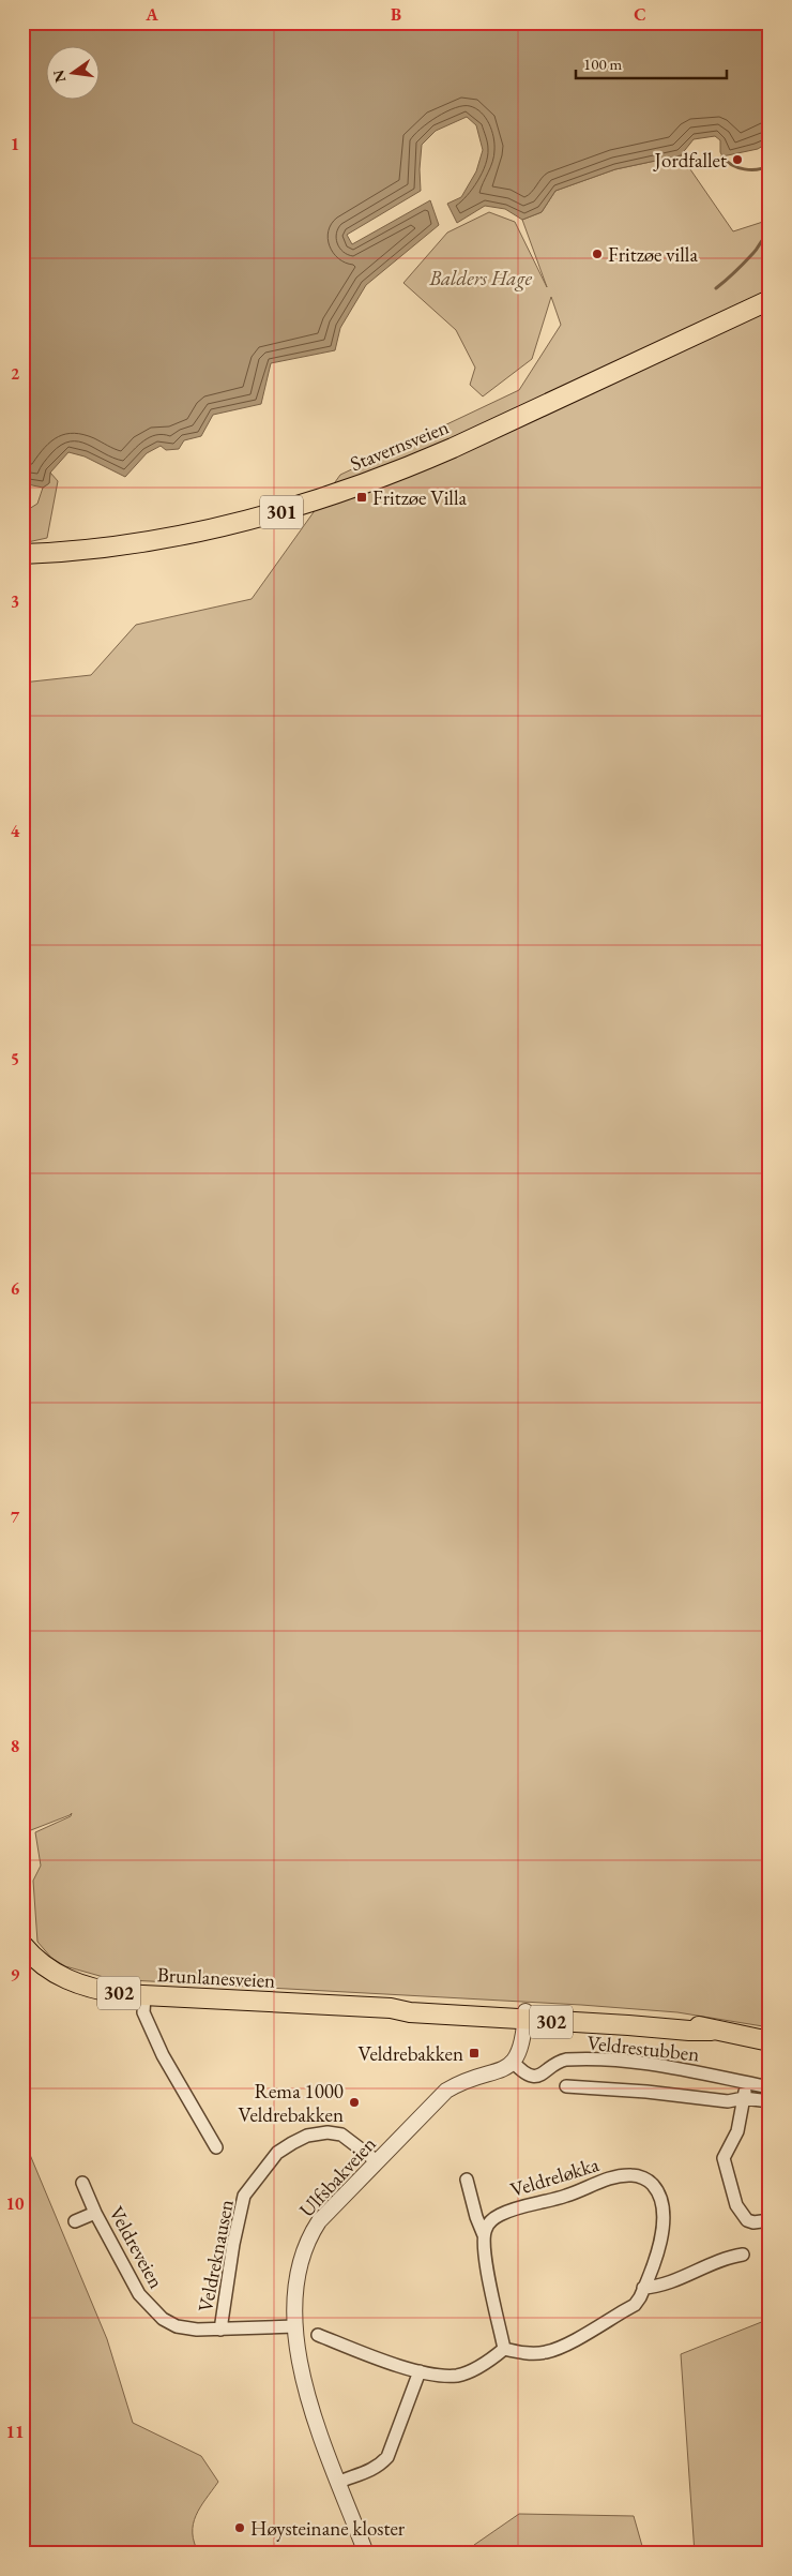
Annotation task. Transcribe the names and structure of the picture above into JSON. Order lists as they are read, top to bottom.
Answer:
{
  "streets": {
    "main road": [
      "Stavernsveien",
      "301",
      "Brunlanesveien",
      "302"
    ],
    "street": [
      "Veldrestubben",
      "Ulfsbakveien",
      "Veldreløkka",
      "Veldreveien",
      "Veldreknausen"
    ]
  },
  "crossings": [
    ["Veldrestubben", "Ulfsbakveien"],
    ["Ulfsbakveien", "Veldreveien"],
    ["Ulfsbakveien", "Veldreknausen"],
    ["Veldreveien", "Veldreknausen"]
  ],
  "parks": ["Balders Hage"],
  "places": {
    "other": [
      "Jordfallet",
      "Fritzøe villa",
      "Rema 1000 Veldrebakken",
      "Høysteinane kloster"
    ],
    "transit": ["Fritzøe Villa", "Veldrebakken"]
  },
  "scale_bar": "100 m",
  "north": "left",
  "grid": {
    "columns": ["A", "B", "C"],
    "rows": [
      "1",
      "2",
      "3",
      "4",
      "5",
      "6",
      "7",
      "8",
      "9",
      "10",
      "11"
    ]
  }
}
